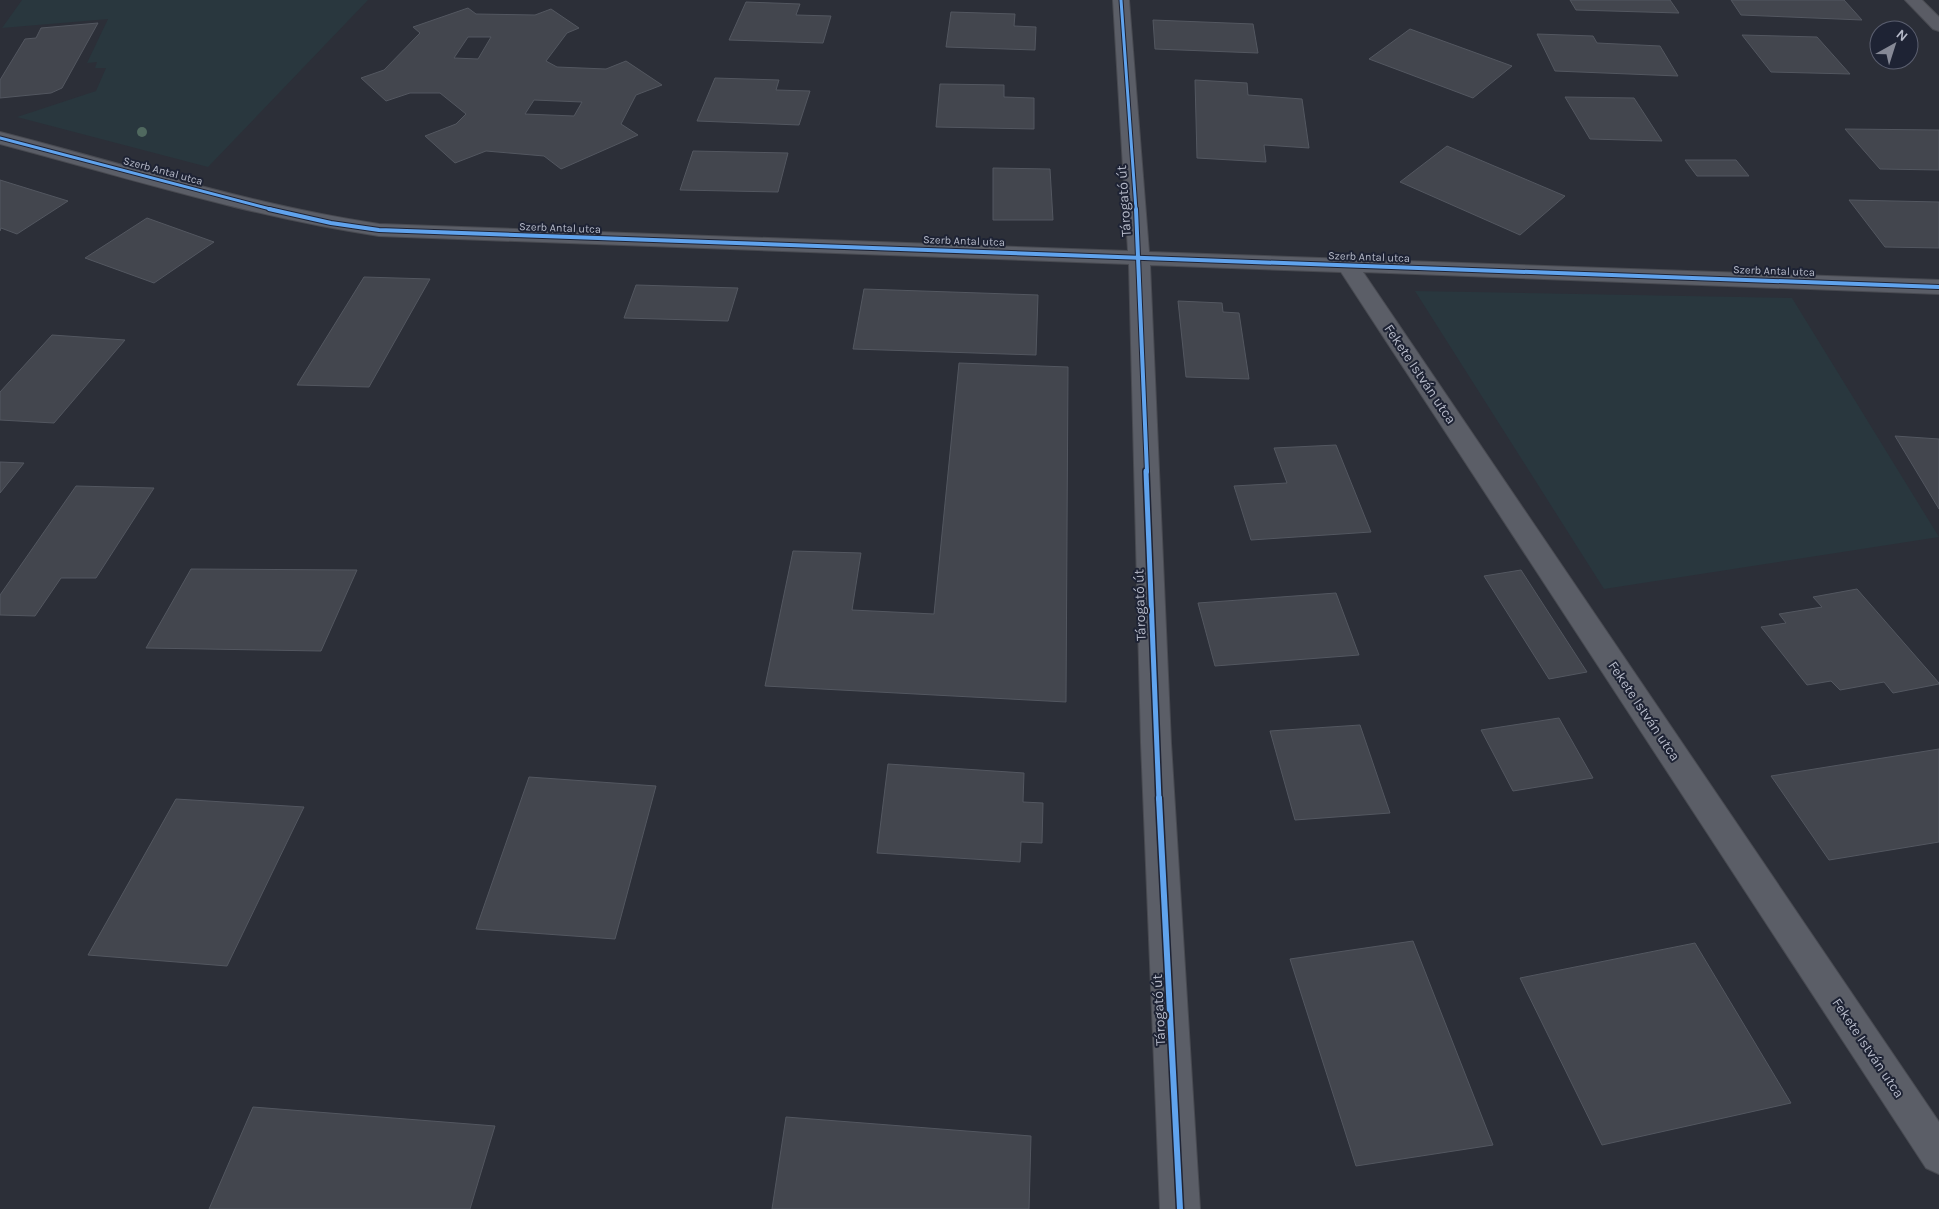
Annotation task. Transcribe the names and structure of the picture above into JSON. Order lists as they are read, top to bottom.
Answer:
{
  "streets": {
    "street": ["Szerb Antal utca", "Tárogató út", "Fekete István utca"]
  },
  "crossings": [
    ["Szerb Antal utca", "Tárogató út"],
    ["Szerb Antal utca", "Fekete István utca"]
  ],
  "north": "top right"
}
